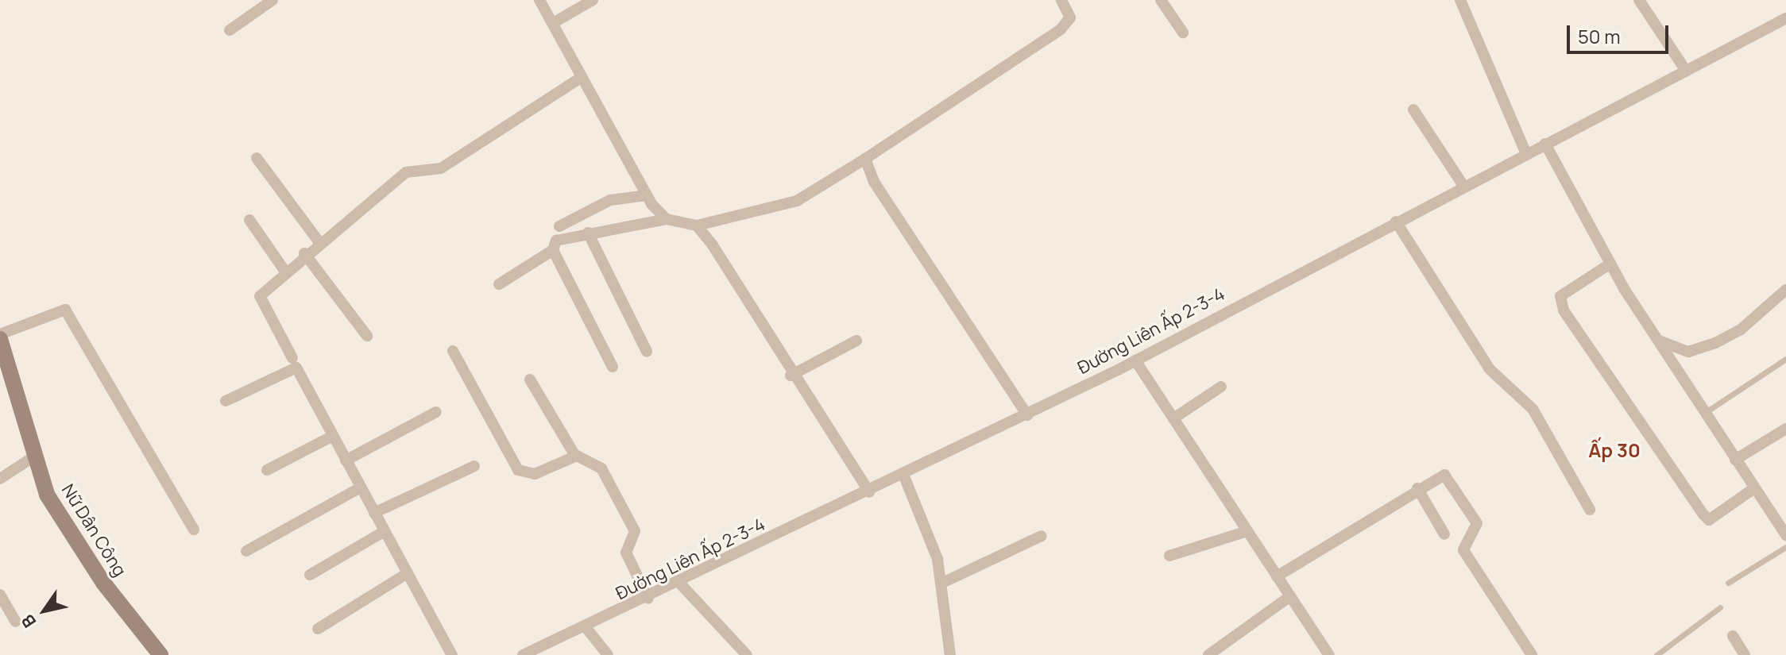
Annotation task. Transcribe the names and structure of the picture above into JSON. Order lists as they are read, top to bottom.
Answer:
{
  "streets": {
    "street": ["Đường Liên Ấp 2-3-4", "Nữ Dân Công"]
  },
  "districts": ["Ấp 30"],
  "scale_bar": "50 m",
  "north": "bottom left"
}
